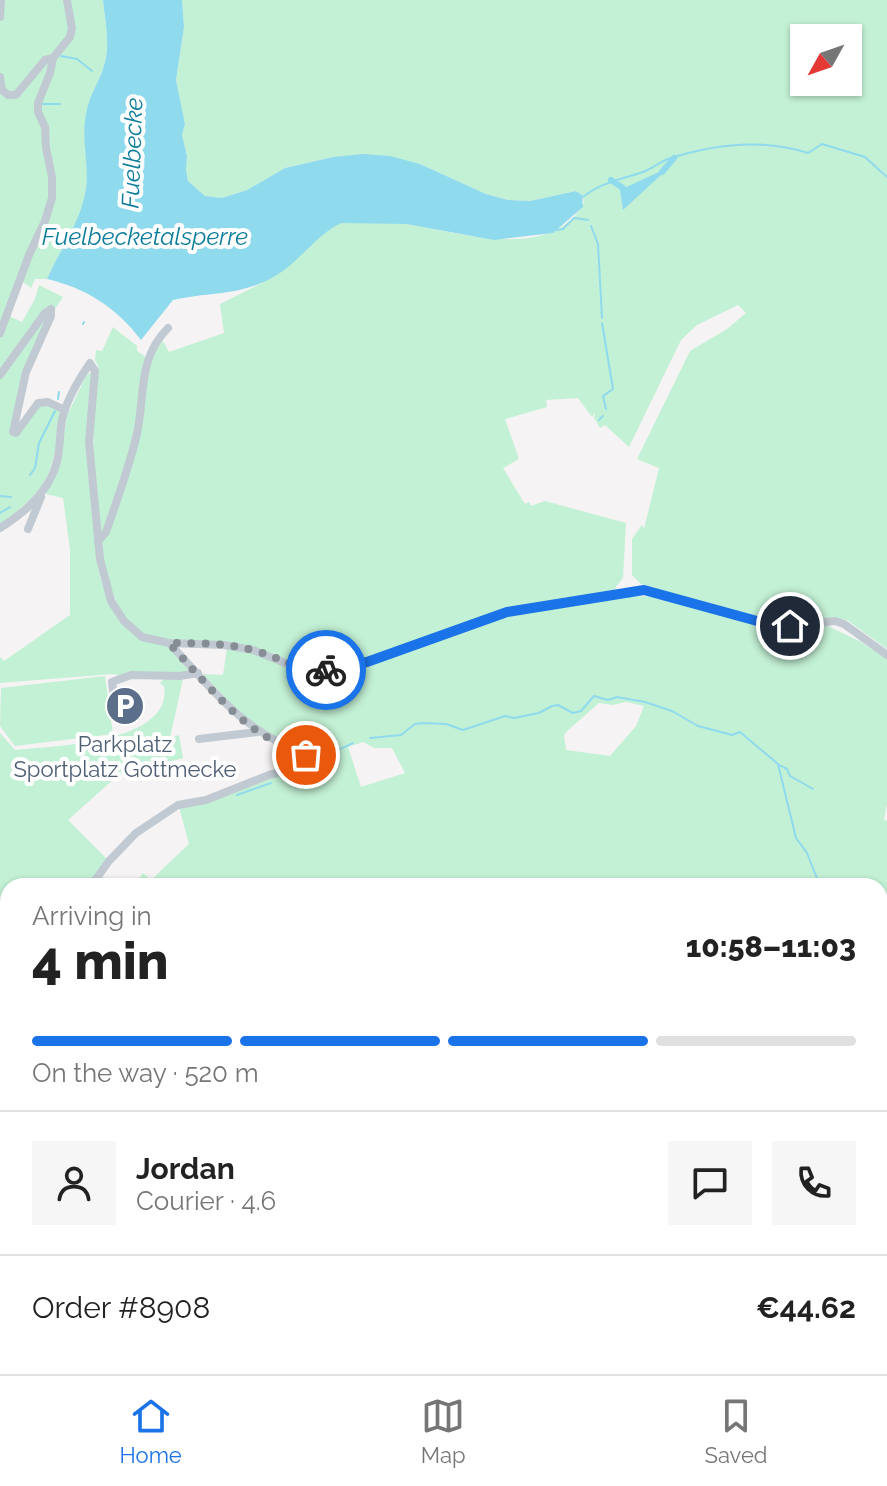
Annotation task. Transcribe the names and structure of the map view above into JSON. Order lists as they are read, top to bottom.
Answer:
{
  "water": ["Fuelbecke", "Fuelbecketalsperre"],
  "places": {
    "parking": ["Parkplatz Sportplatz Gottmecke"]
  },
  "north": "bottom left",
  "page": {
    "heading": ["4 min", "Arriving in", "10:58–11:03"],
    "panel": [
      "Jordan",
      "Courier · 4.6",
      "Order #8908",
      "€44.62"
    ],
    "bar": "On the way · 520 m",
    "tabs": ["Home", "Map", "Saved"]
  }
}
